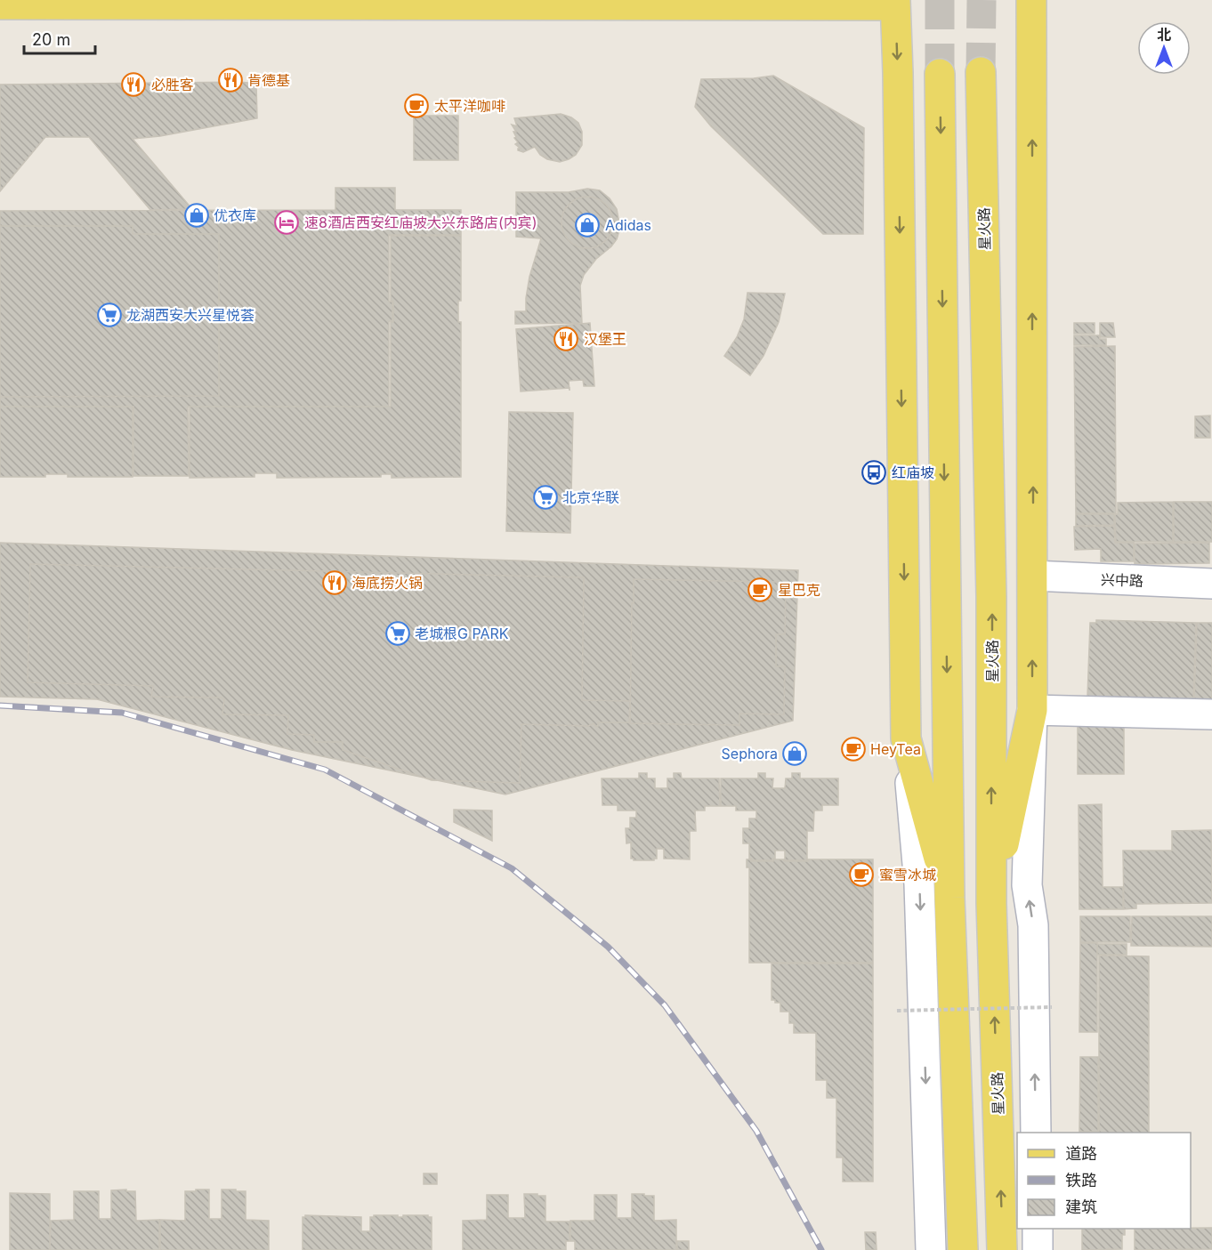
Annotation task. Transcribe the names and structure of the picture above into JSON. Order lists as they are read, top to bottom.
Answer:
{
  "streets": {
    "main road": ["星火路"],
    "street": ["兴中路"]
  },
  "places": {
    "restaurant": [
      "肯德基",
      "必胜客",
      "汉堡王",
      "海底捞火锅"
    ],
    "cafe": [
      "太平洋咖啡",
      "星巴克",
      "HeyTea",
      "蜜雪冰城"
    ],
    "shop": ["优衣库", "Adidas", "Sephora"],
    "hotel": ["速8酒店西安红庙坡大兴东路店(内宾)"],
    "supermarket": ["龙湖西安大兴星悦荟", "北京华联", "老城根G PARK"],
    "bus stop": ["红庙坡"]
  },
  "legend": ["道路", "铁路", "建筑"],
  "scale_bar": "20 m",
  "north": "top"
}
